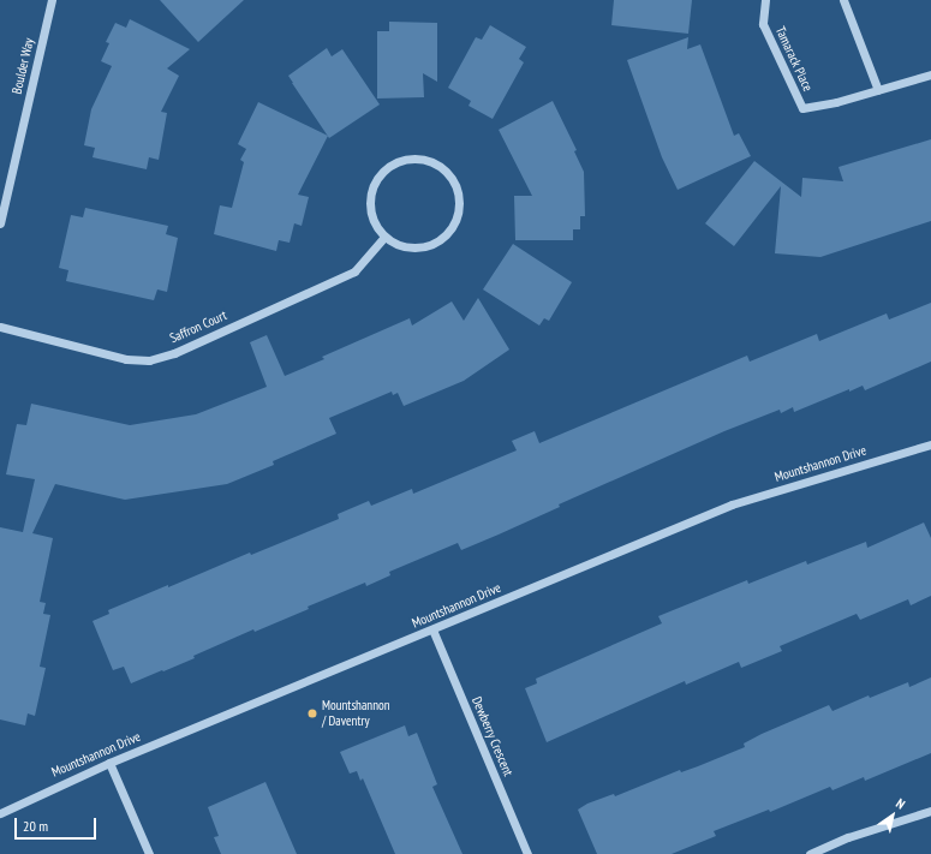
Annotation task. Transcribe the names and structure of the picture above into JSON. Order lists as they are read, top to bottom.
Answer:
{
  "streets": {
    "street": [
      "Tamarack Place",
      "Boulder Way",
      "Saffron Court",
      "Mountshannon Drive",
      "Dewberry Crescent"
    ]
  },
  "crossings": [
    ["Mountshannon Drive", "Dewberry Crescent"]
  ],
  "places": ["Mountshannon / Daventry"],
  "scale_bar": "20 m",
  "north": "top right"
}
